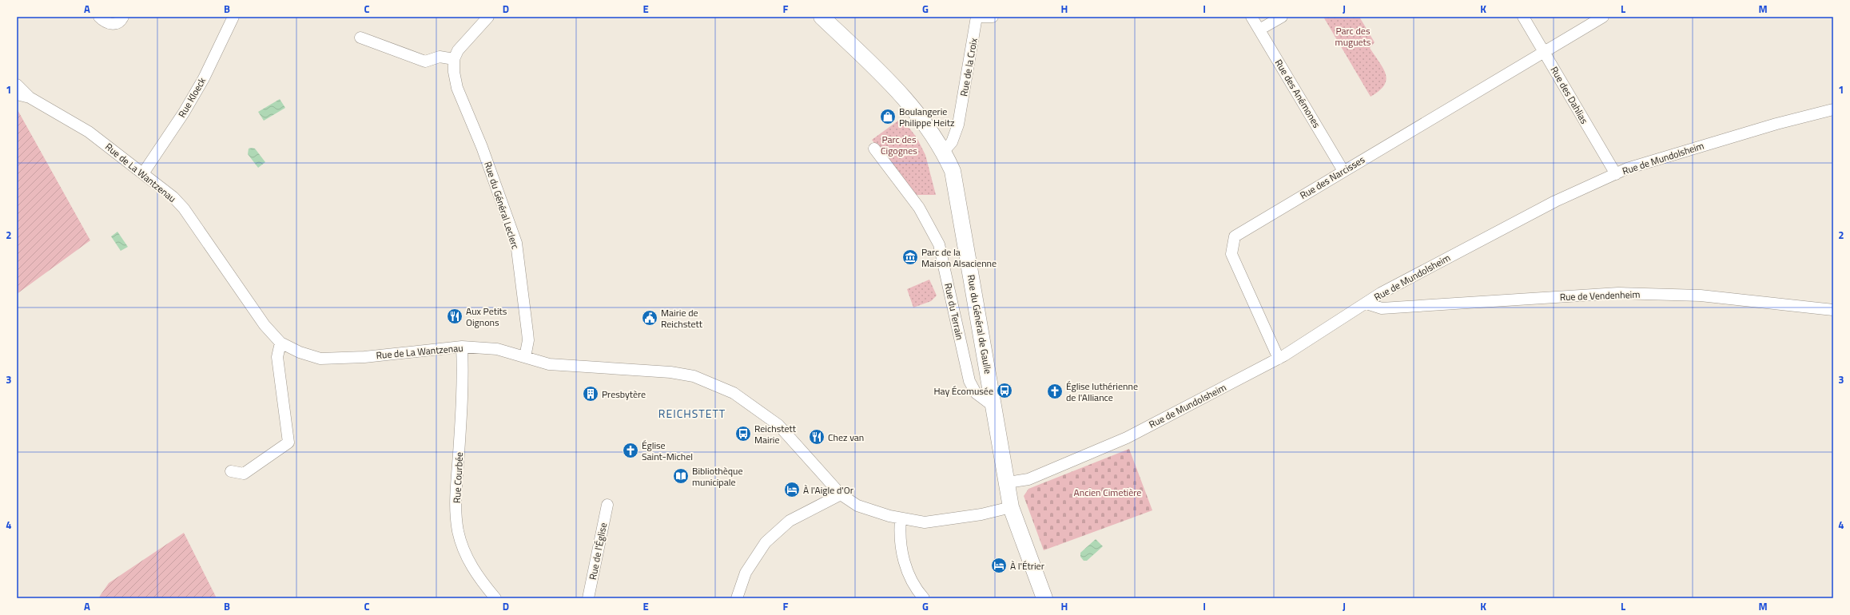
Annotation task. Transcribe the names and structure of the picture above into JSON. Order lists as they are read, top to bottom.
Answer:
{
  "streets": {
    "main road": ["Rue du Général de Gaulle"],
    "street": [
      "Rue de la Croix",
      "Rue des Anémones",
      "Rue des Dahlias",
      "Rue Kloeck",
      "Rue de Mundolsheim",
      "Rue de La Wantzenau",
      "Rue des Narcisses",
      "Rue du Général Leclerc",
      "Rue de Vendenheim",
      "Rue du Terrain",
      "Rue Courbée",
      "Rue de l'Église"
    ]
  },
  "crossings": [
    ["Rue de la Croix", "Rue du Général de Gaulle"],
    ["Rue des Anémones", "Rue des Narcisses"],
    ["Rue des Dahlias", "Rue de Mundolsheim"],
    ["Rue des Dahlias", "Rue des Narcisses"],
    ["Rue Kloeck", "Rue de La Wantzenau"],
    ["Rue de Mundolsheim", "Rue des Narcisses"],
    ["Rue de Mundolsheim", "Rue de Vendenheim"],
    ["Rue de Mundolsheim", "Rue du Général de Gaulle"],
    ["Rue de La Wantzenau", "Rue du Général Leclerc"],
    ["Rue de La Wantzenau", "Rue du Général de Gaulle"],
    ["Rue de La Wantzenau", "Rue Courbée"],
    ["Rue du Terrain", "Rue du Général de Gaulle"]
  ],
  "districts": ["REICHSTETT"],
  "parks": ["Parc des muguets", "Parc des Cigognes", "Ancien Cimetière"],
  "places": {
    "shop": ["Boulangerie Philippe Heitz"],
    "museum": ["Parc de la Maison Alsacienne"],
    "restaurant": ["Aux Petits Oignons", "Chez van"],
    "public building": ["Mairie de Reichstett"],
    "bus stop": ["Hay Écomusée", "Reichstett Mairie"],
    "church": ["Église luthérienne de l'Alliance", "Église Saint-Michel"],
    "building": ["Presbytère"],
    "library": ["Bibliothèque municipale"],
    "hotel": ["À l'Aigle d'Or", "À l'Étrier"]
  },
  "grid": {
    "columns": [
      "A",
      "B",
      "C",
      "D",
      "E",
      "F",
      "G",
      "H",
      "I",
      "J",
      "K",
      "L",
      "M"
    ],
    "rows": [
      "1",
      "2",
      "3",
      "4"
    ]
  }
}
